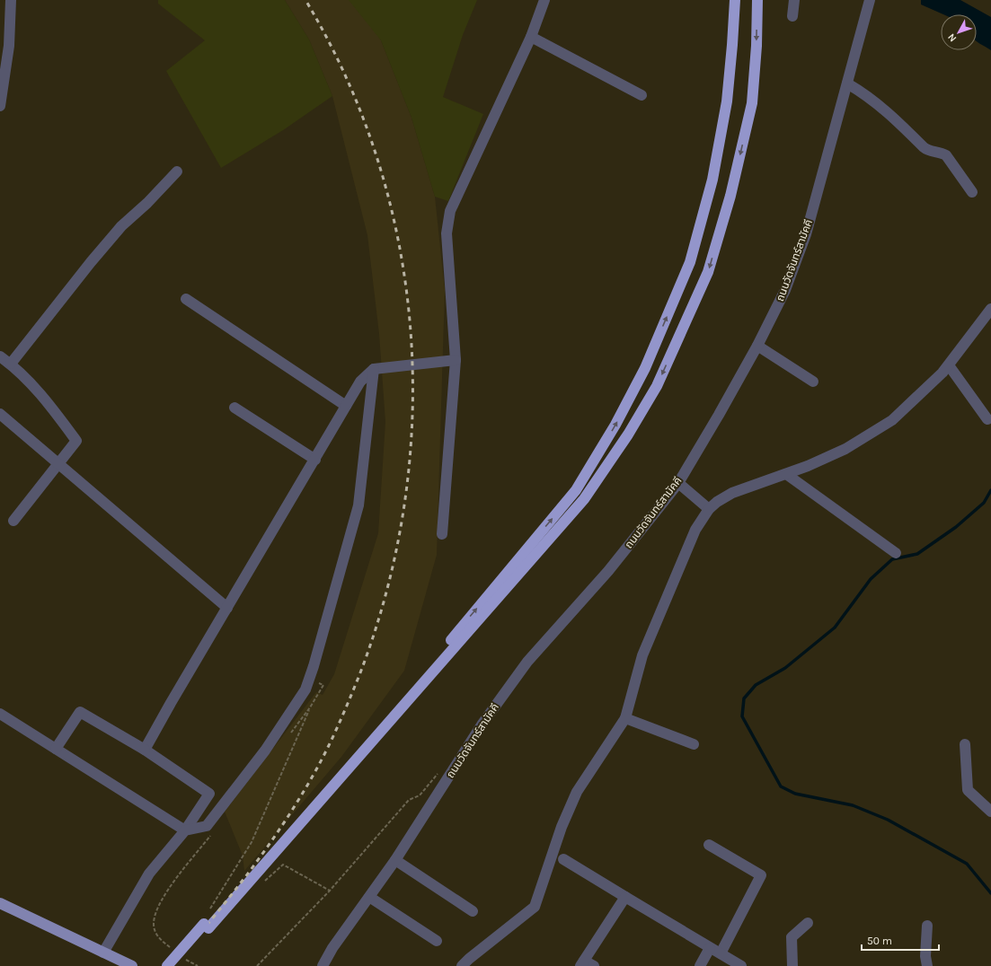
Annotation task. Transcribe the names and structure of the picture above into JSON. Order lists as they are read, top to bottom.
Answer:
{
  "streets": {
    "street": ["ถนนวัดจันทร์สามัคคี"]
  },
  "scale_bar": "50 m",
  "north": "bottom left"
}
